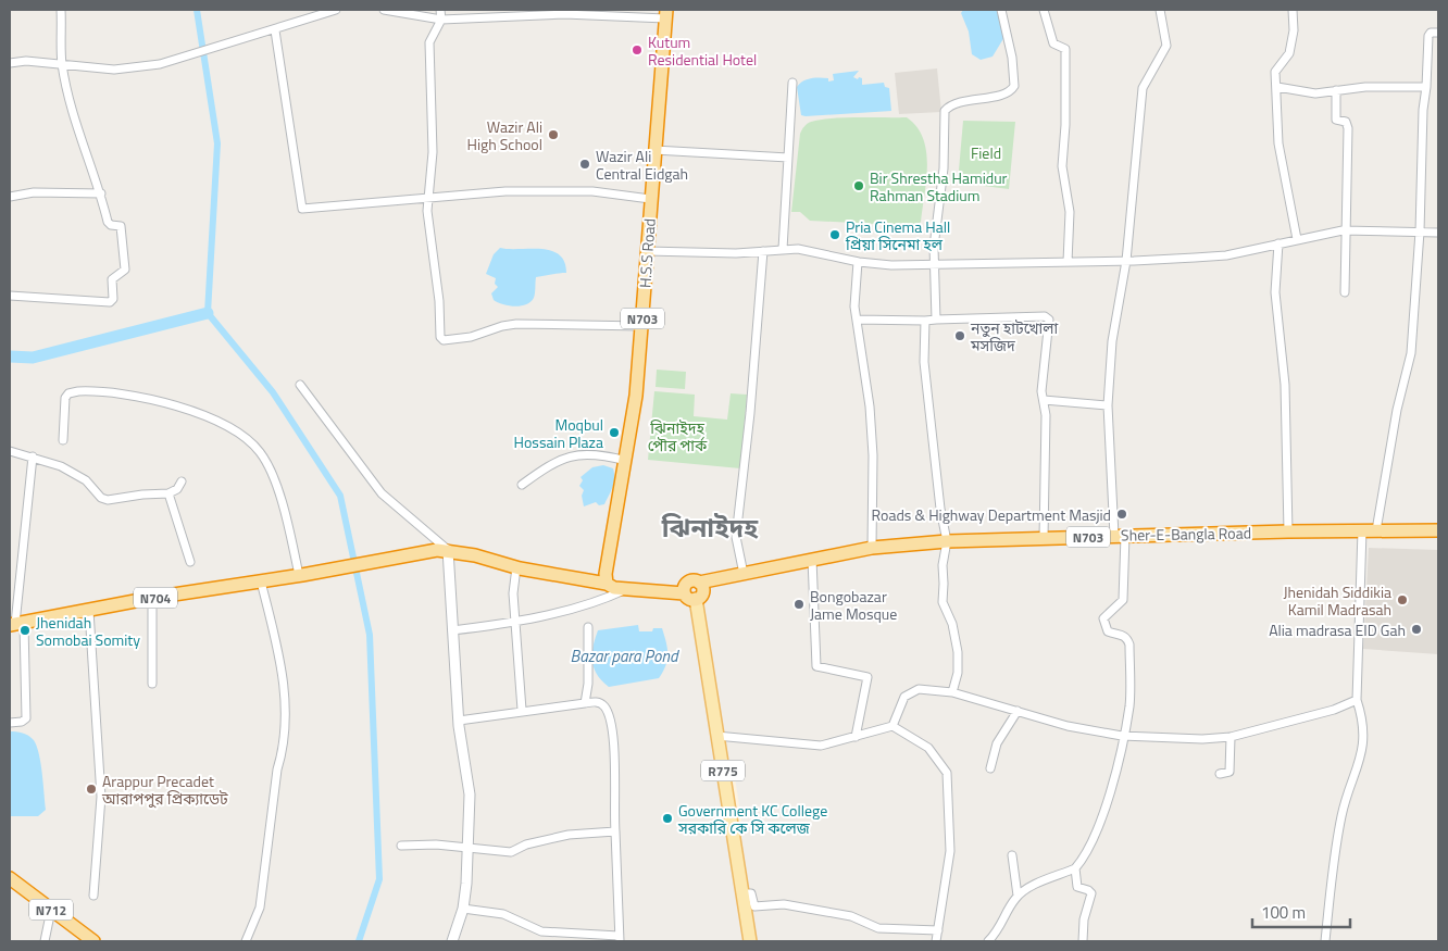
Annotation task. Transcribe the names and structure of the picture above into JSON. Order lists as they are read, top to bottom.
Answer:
{
  "streets": {
    "highway": [
      "H.S.S Road",
      "N703",
      "Sher-E-Bangla Road",
      "N704",
      "N712"
    ],
    "main road": ["R775"]
  },
  "crossings": [
    ["H.S.S Road", "N703"],
    ["H.S.S Road", "N704"],
    ["N703", "Sher-E-Bangla Road"],
    ["N703", "N704"],
    ["N703", "R775"],
    ["Sher-E-Bangla Road", "R775"]
  ],
  "districts": ["ঝিনাইদহ"],
  "water": ["Bazar para Pond"],
  "parks": ["Field", "ঝিনাইদহ পৌর পার্ক"],
  "places": [
    "Kutum Residential Hotel",
    "Wazir Ali High School",
    "Wazir Ali Central Eidgah",
    "Bir Shrestha Hamidur Rahman Stadium",
    "Pria Cinema Hall প্রিয়া সিনেমা হল",
    "নতুন হাটখোলা মসজিদ",
    "Moqbul Hossain Plaza",
    "Roads & Highway Department Masjid",
    "Jhenidah Siddikia Kamil Madrasah",
    "Bongobazar Jame Mosque",
    "Alia madrasa EID Gah",
    "Jhenidah Somobai Somity",
    "Arappur Precadet আরাপপুর প্রিক্যাডেট",
    "Government KC College সরকারি কে সি কলেজ"
  ],
  "scale_bar": "100 m"
}
